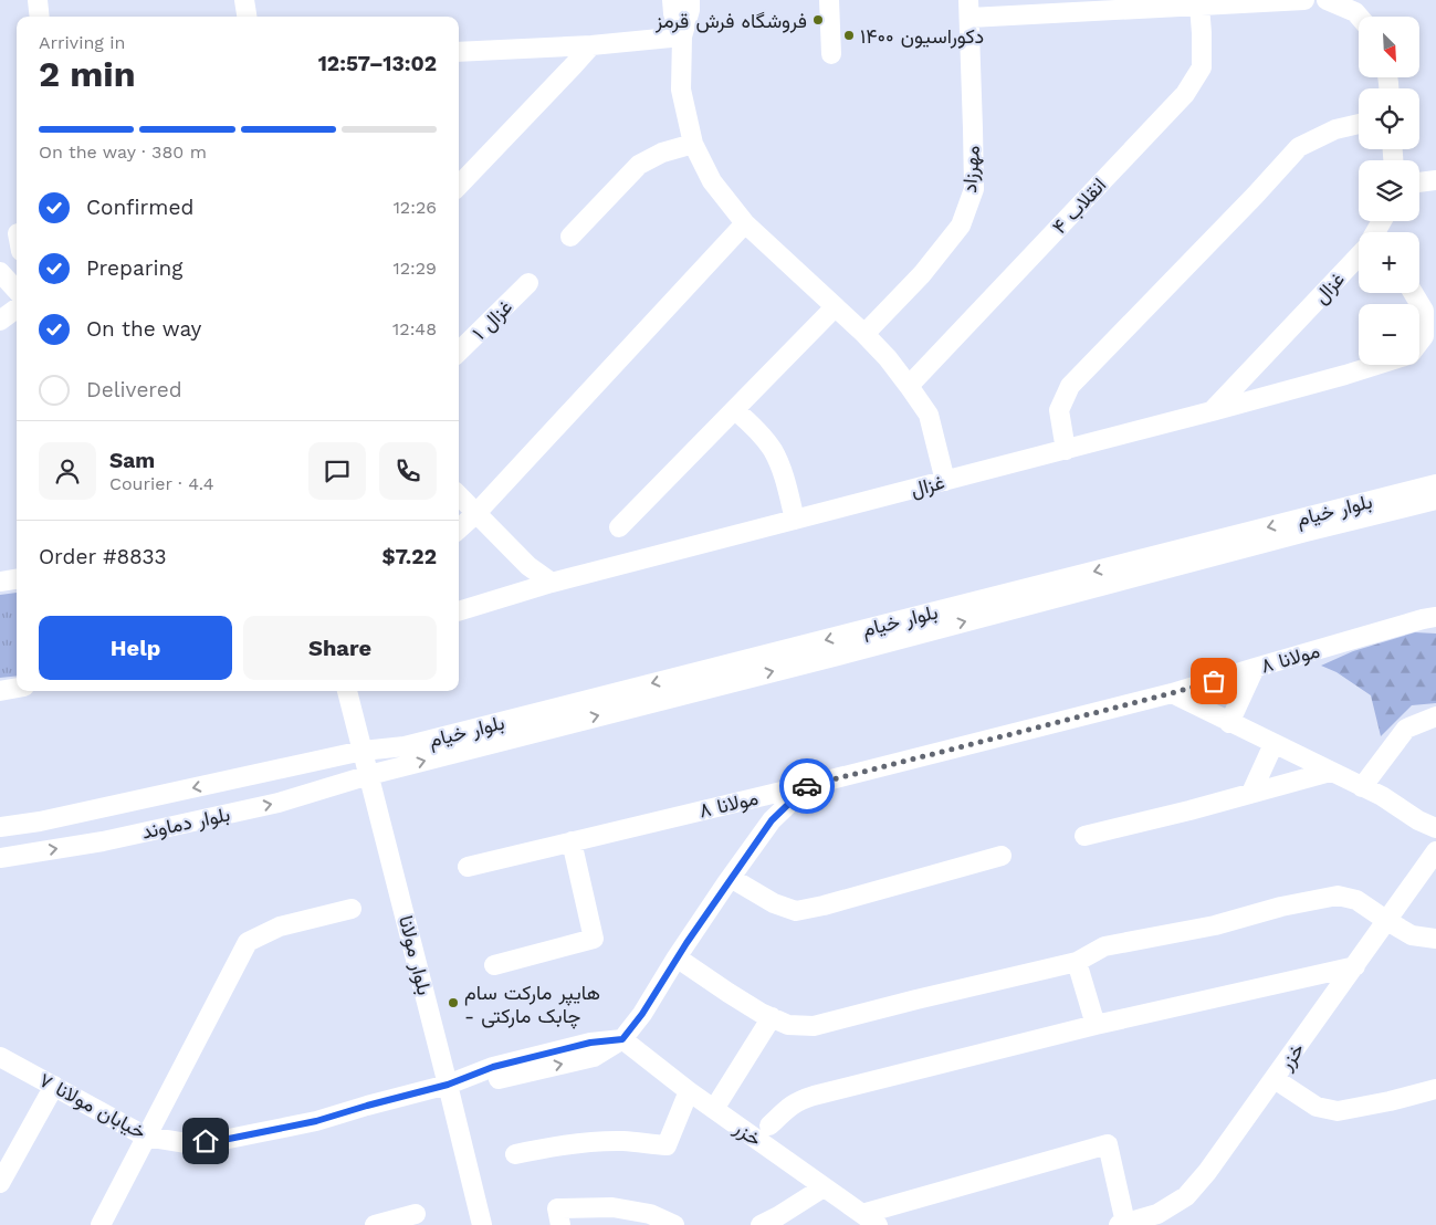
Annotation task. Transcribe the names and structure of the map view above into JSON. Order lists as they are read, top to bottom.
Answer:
{
  "streets": {
    "street": [
      "مهرزاد",
      "انقلاب ۴",
      "غزال",
      "غزال ۱",
      "بلوار خیام",
      "مولانا ۸",
      "بلوار دماوند",
      "بلوار مولانا",
      "خزر",
      "خیابان مولانا ۷"
    ]
  },
  "crossings": [
    ["بلوار خیام", "بلوار دماوند"],
    ["بلوار خیام", "بلوار مولانا"],
    ["بلوار دماوند", "بلوار مولانا"],
    ["بلوار مولانا", "خیابان مولانا ۷"]
  ],
  "places": ["فروشگاه فرش قرمز", "دکوراسیون ۱۴۰۰", "هایپر مارکت سام - چابک مارکتی"],
  "north": "bottom right",
  "page": {
    "map_buttons": ["+", "−"],
    "heading": ["2 min", "Arriving in", "12:57–13:02"],
    "panel": [
      "Sam",
      "Courier · 4.4",
      "Order #8833",
      "$7.22"
    ],
    "bar": "On the way · 380 m",
    "list": [
      ["Confirmed", "12:26"],
      ["Preparing", "12:29"],
      ["On the way", "12:48"],
      "Delivered"
    ],
    "buttons": ["Help", "Share"]
  }
}
